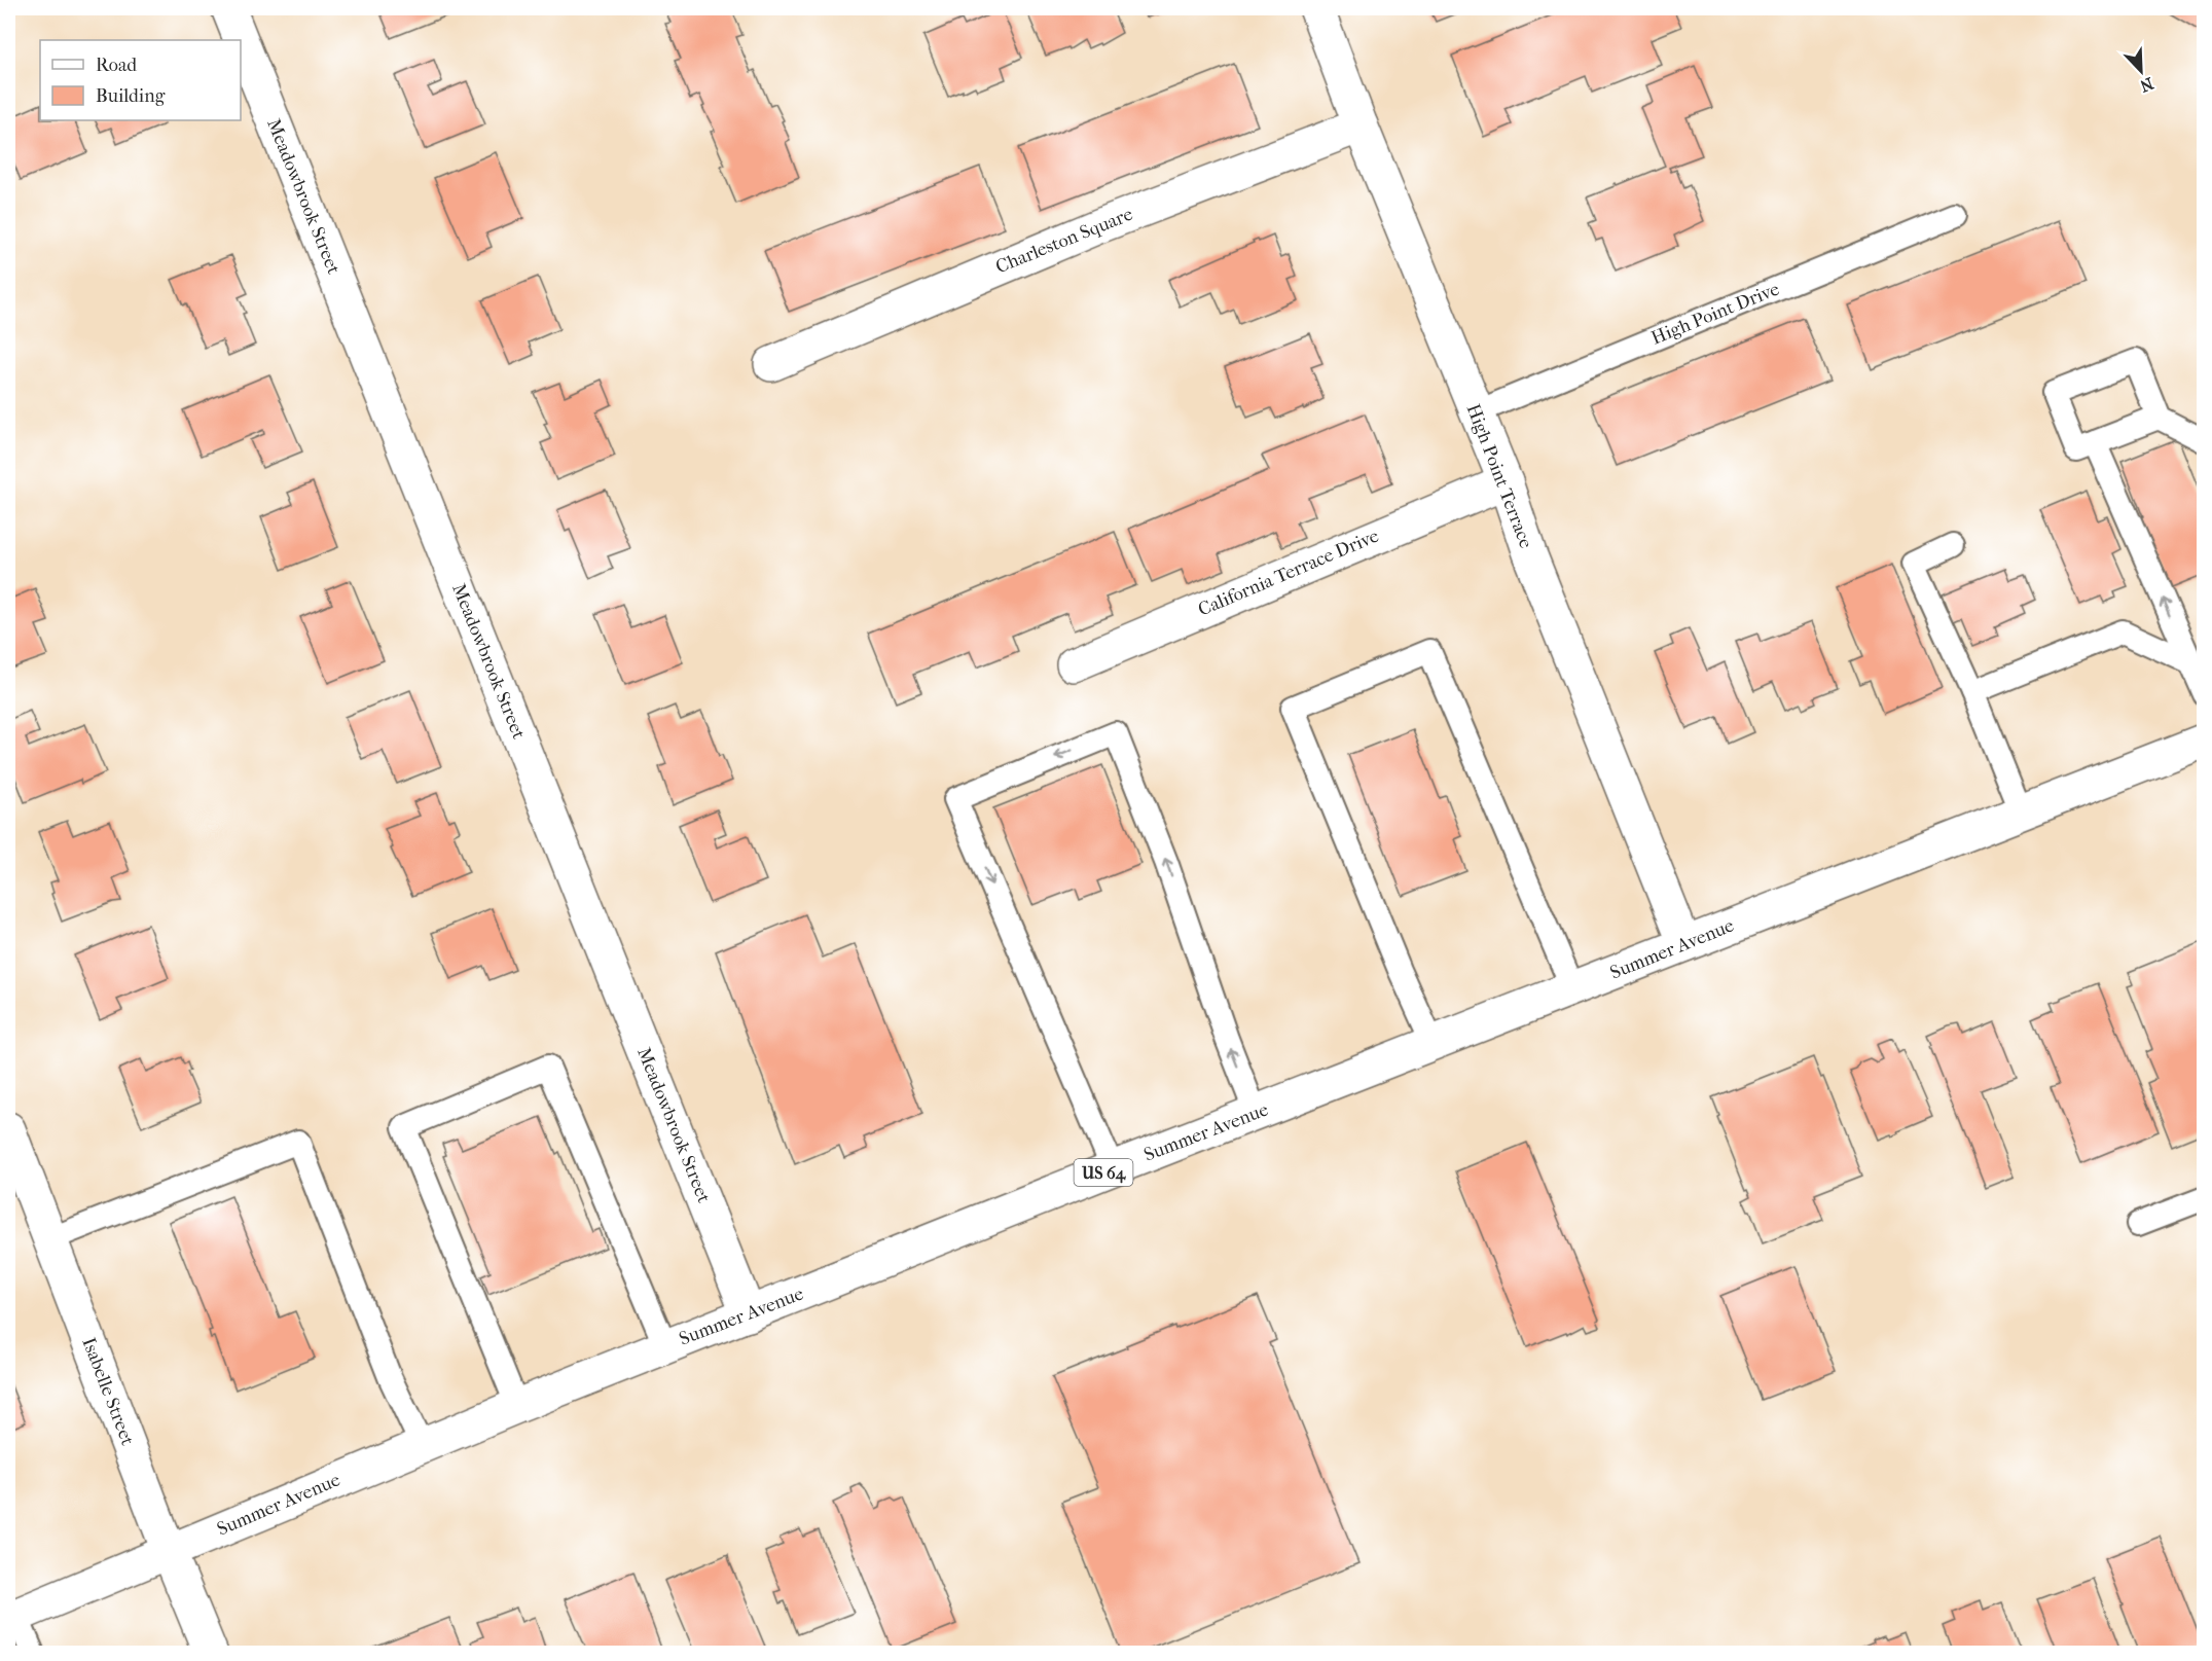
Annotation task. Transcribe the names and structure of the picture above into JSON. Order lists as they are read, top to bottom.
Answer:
{
  "streets": {
    "street": [
      "Meadowbrook Street",
      "Charleston Square",
      "High Point Terrace",
      "California Terrace Drive",
      "Summer Avenue",
      "US 64",
      "Isabelle Street"
    ],
    "lane": ["High Point Drive"]
  },
  "crossings": [
    ["Meadowbrook Street", "Summer Avenue"],
    ["Charleston Square", "High Point Terrace"],
    ["High Point Drive", "High Point Terrace"],
    ["High Point Terrace", "California Terrace Drive"],
    ["High Point Terrace", "Summer Avenue"],
    ["Summer Avenue", "Isabelle Street"]
  ],
  "legend": ["Road", "Building"],
  "north": "bottom right"
}
